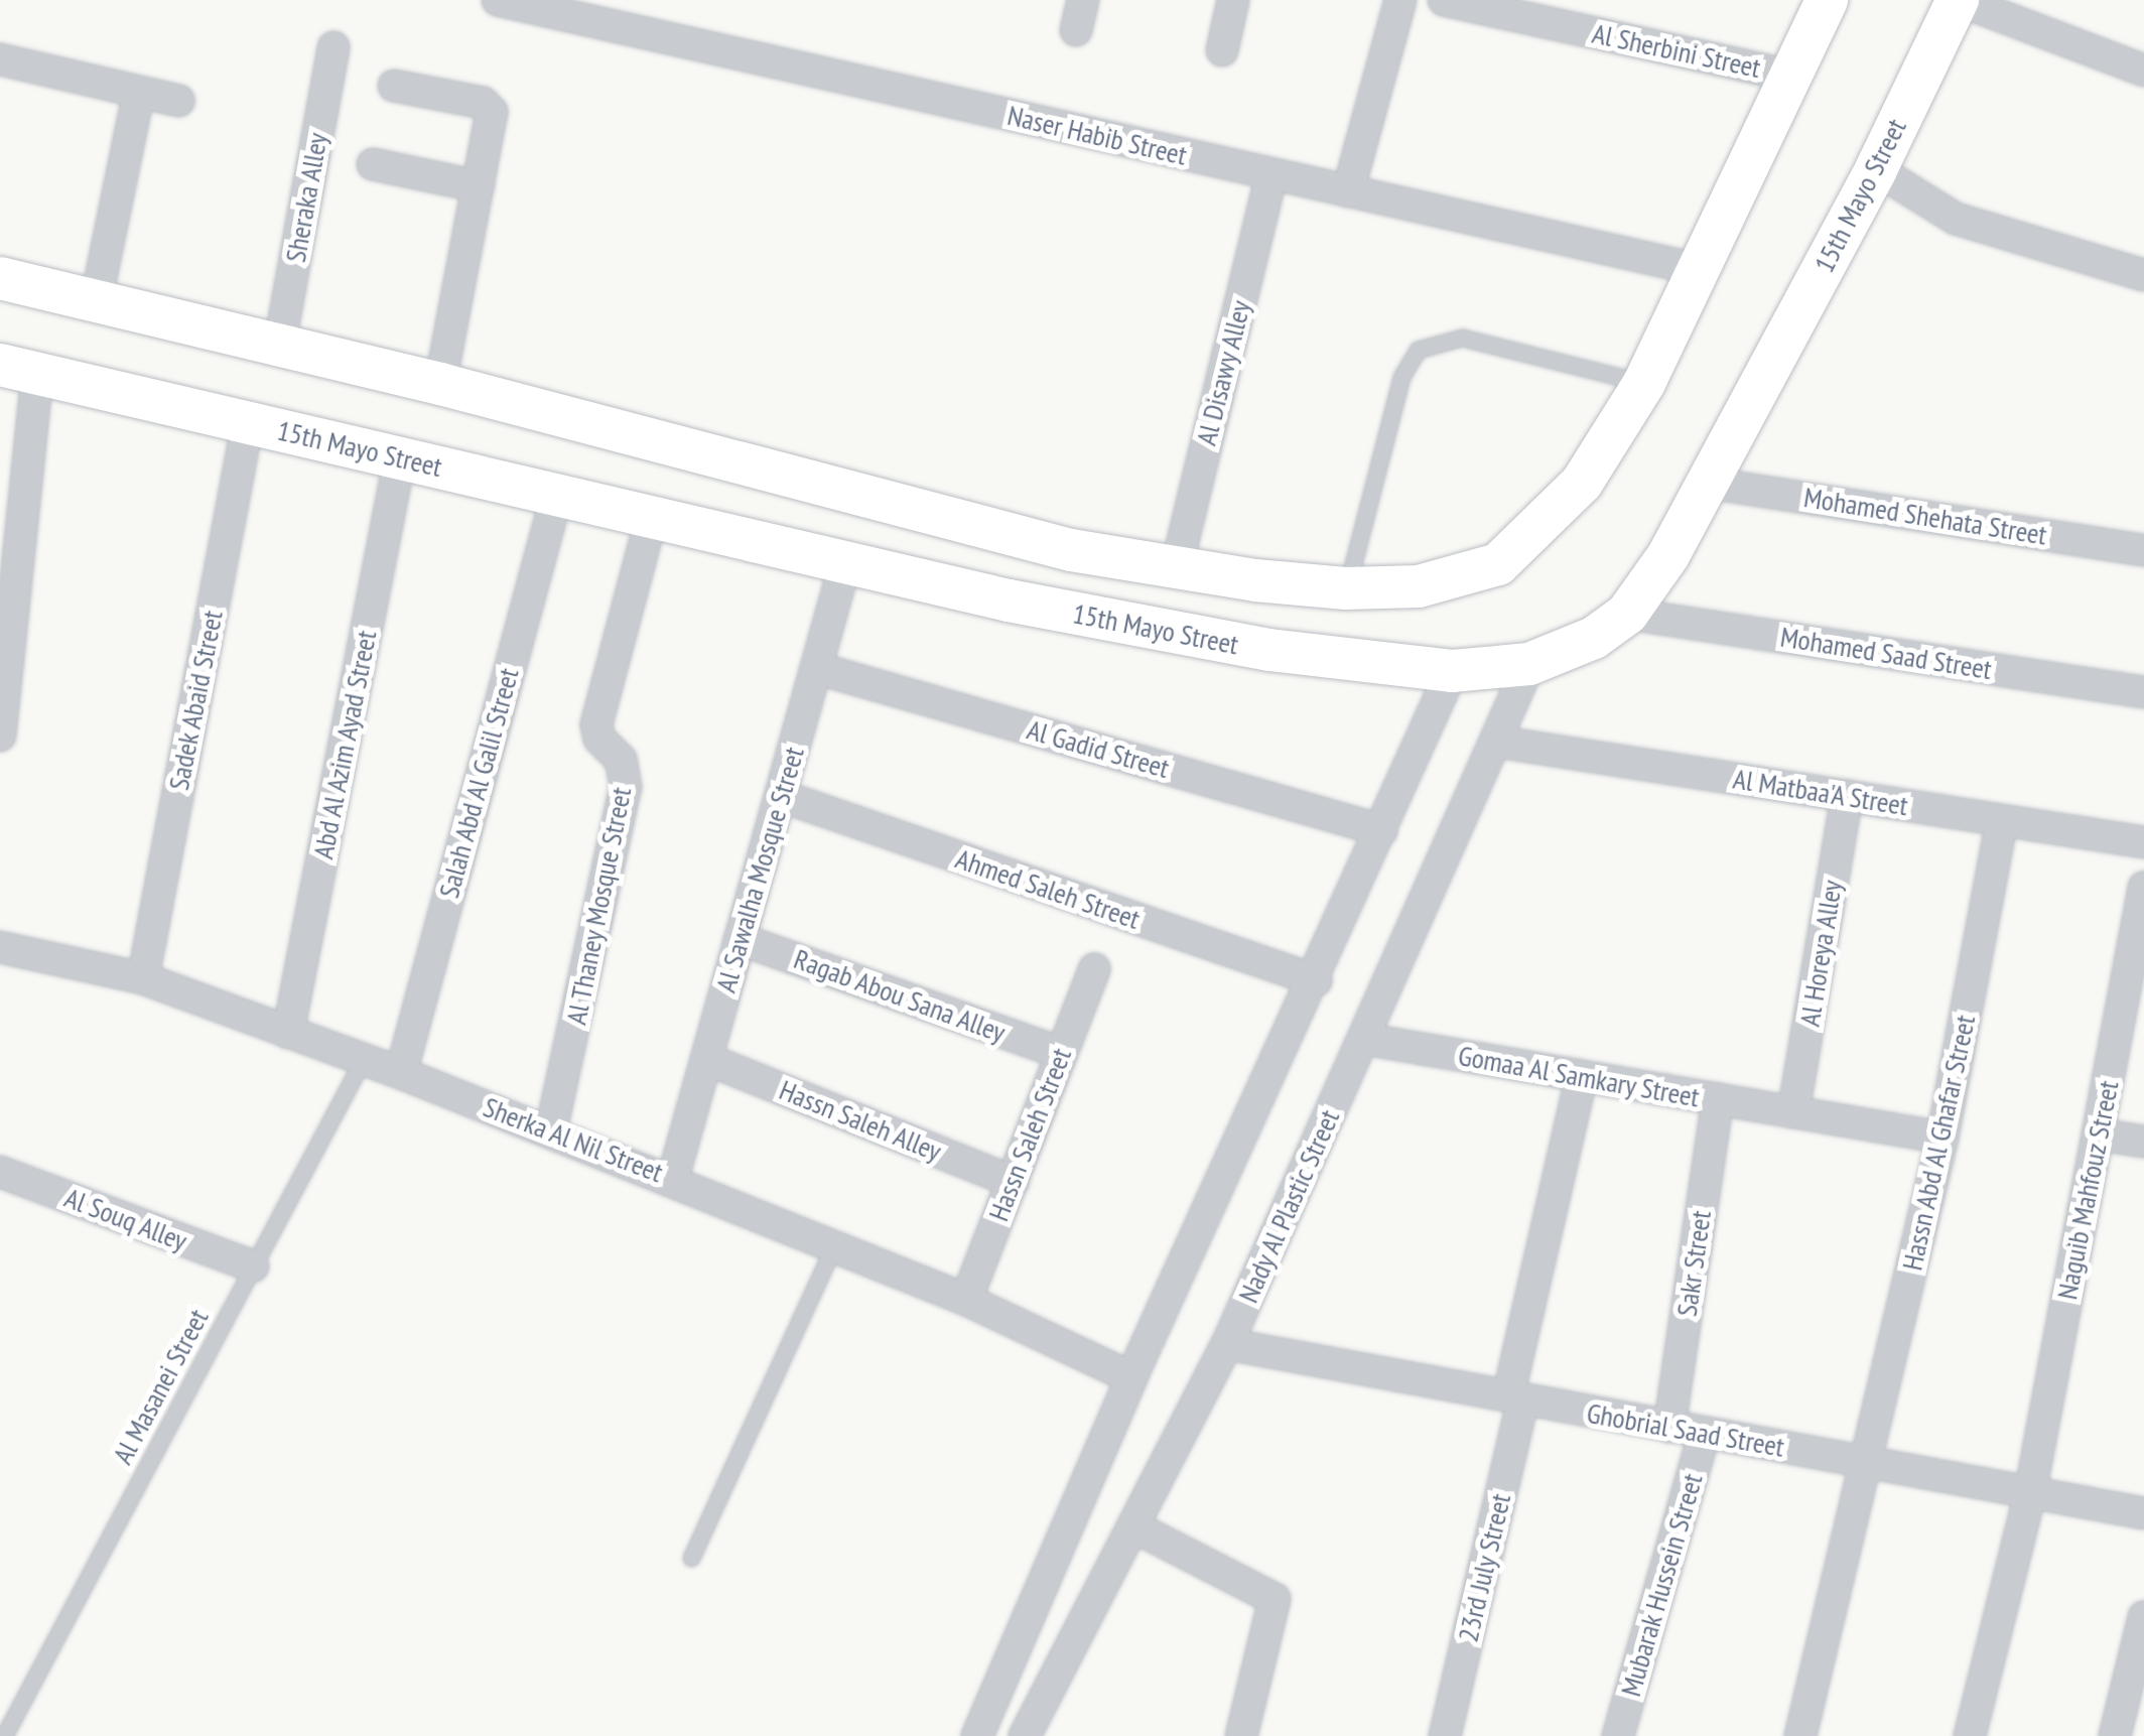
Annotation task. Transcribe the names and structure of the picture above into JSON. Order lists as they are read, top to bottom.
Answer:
{
  "streets": {
    "main road": ["15th Mayo Street"],
    "street": [
      "Al Sherbini Street",
      "Naser Habib Street",
      "Sheraka Alley",
      "Al Disawy Alley",
      "Mohamed Shehata Street",
      "Mohamed Saad Street",
      "Sadek Abaid Street",
      "Abd Al Azim Ayad Street",
      "Al Gadid Street",
      "Salah Abd Al Galil Street",
      "Al Matbaa'A Street",
      "Al Sawalha Mosque Street",
      "Ahmed Saleh Street",
      "Al Thaney Mosque Street",
      "Al Horeya Alley",
      "Ragab Abou Sana Alley",
      "Gomaa Al Samkary Street",
      "Hassn Saleh Alley",
      "Hassn Saleh Street",
      "Sherka Al Nil Street",
      "Hassn Abd Al Ghafar Street",
      "Naguib Mahfouz Street",
      "Nady Al Plastic Street",
      "Al Souq Alley",
      "Sakr Street",
      "Ghobrial Saad Street",
      "23rd July Street",
      "Mubarak Hussein Street"
    ],
    "lane": ["Al Masanei Street"]
  },
  "crossings": [
    ["Naser Habib Street", "Al Disawy Alley"],
    ["15th Mayo Street", "Mohamed Shehata Street"],
    ["15th Mayo Street", "Mohamed Saad Street"],
    ["15th Mayo Street", "Sadek Abaid Street"],
    ["15th Mayo Street", "Abd Al Azim Ayad Street"],
    ["15th Mayo Street", "Salah Abd Al Galil Street"],
    ["15th Mayo Street", "Al Sawalha Mosque Street"],
    ["15th Mayo Street", "Al Thaney Mosque Street"],
    ["15th Mayo Street", "Nady Al Plastic Street"],
    ["Sadek Abaid Street", "Sherka Al Nil Street"],
    ["Abd Al Azim Ayad Street", "Sherka Al Nil Street"],
    ["Al Gadid Street", "Al Sawalha Mosque Street"],
    ["Salah Abd Al Galil Street", "Sherka Al Nil Street"],
    ["Al Matbaa'A Street", "Al Horeya Alley"],
    ["Al Matbaa'A Street", "Hassn Abd Al Ghafar Street"],
    ["Al Matbaa'A Street", "Nady Al Plastic Street"],
    ["Al Sawalha Mosque Street", "Ahmed Saleh Street"],
    ["Al Sawalha Mosque Street", "Ragab Abou Sana Alley"],
    ["Al Sawalha Mosque Street", "Hassn Saleh Alley"],
    ["Al Sawalha Mosque Street", "Sherka Al Nil Street"],
    ["Al Thaney Mosque Street", "Sherka Al Nil Street"],
    ["Al Horeya Alley", "Gomaa Al Samkary Street"],
    ["Ragab Abou Sana Alley", "Hassn Saleh Street"],
    ["Gomaa Al Samkary Street", "Hassn Abd Al Ghafar Street"],
    ["Gomaa Al Samkary Street", "Nady Al Plastic Street"],
    ["Gomaa Al Samkary Street", "Sakr Street"],
    ["Gomaa Al Samkary Street", "23rd July Street"],
    ["Hassn Saleh Alley", "Hassn Saleh Street"],
    ["Hassn Saleh Street", "Sherka Al Nil Street"],
    ["Sherka Al Nil Street", "Al Masanei Street"],
    ["Hassn Abd Al Ghafar Street", "Ghobrial Saad Street"],
    ["Naguib Mahfouz Street", "Ghobrial Saad Street"],
    ["Nady Al Plastic Street", "Ghobrial Saad Street"],
    ["Al Souq Alley", "Al Masanei Street"],
    ["Sakr Street", "Ghobrial Saad Street"],
    ["Ghobrial Saad Street", "23rd July Street"],
    ["Ghobrial Saad Street", "Mubarak Hussein Street"]
  ]
}
